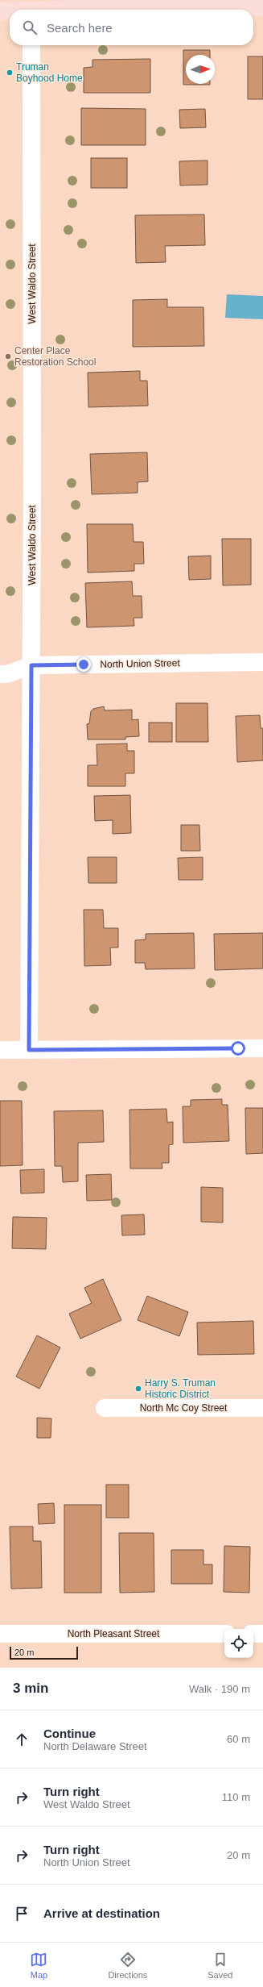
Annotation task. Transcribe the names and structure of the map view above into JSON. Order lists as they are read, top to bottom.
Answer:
{
  "streets": {
    "street": [
      "West Waldo Street",
      "North Union Street",
      "North Mc Coy Street",
      "North Pleasant Street"
    ]
  },
  "crossings": [
    ["West Waldo Street", "North Union Street"]
  ],
  "places": ["Truman Boyhood Home", "Center Place Restoration School", "Harry S. Truman Historic District"],
  "scale_bar": "20 m",
  "north": "right",
  "page": {
    "search": "Search here",
    "scale": "20 m",
    "heading": ["3 min", "Walk · 190 m"],
    "list": [
      ["Continue", "North Delaware Street", "60 m"],
      ["Turn right", "West Waldo Street", "110 m"],
      ["Turn right", "North Union Street", "20 m"],
      "Arrive at destination"
    ],
    "nav": ["Map", "Directions", "Saved"]
  }
}
